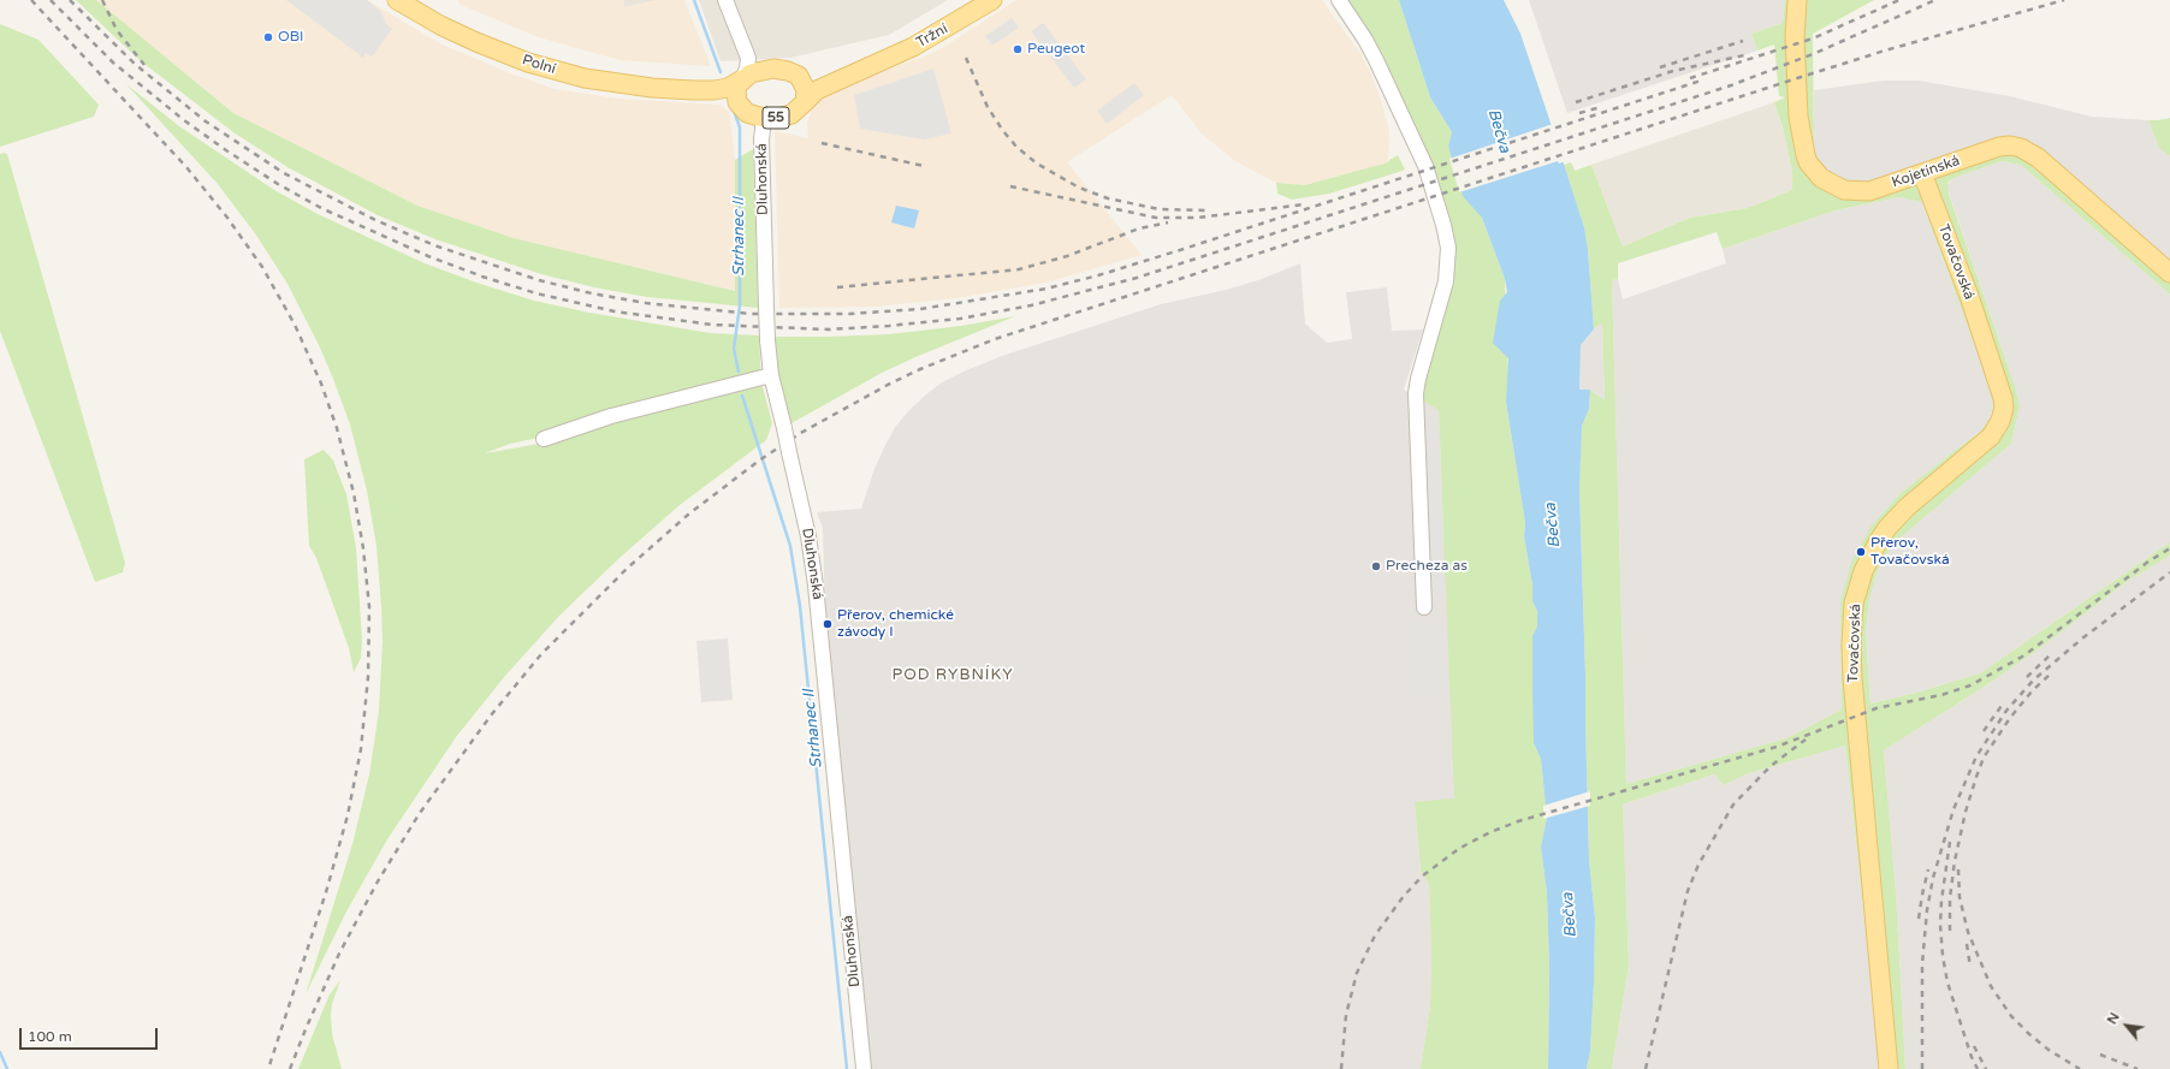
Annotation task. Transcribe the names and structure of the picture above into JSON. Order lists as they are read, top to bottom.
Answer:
{
  "streets": {
    "main road": [
      "Tržní",
      "Polní",
      "55",
      "Kojetínská",
      "Tovačovská"
    ],
    "street": ["Dluhonská"]
  },
  "crossings": [
    ["Tržní", "Polní"],
    ["Tržní", "55"],
    ["Tržní", "Dluhonská"],
    ["Polní", "55"],
    ["Polní", "Dluhonská"],
    ["55", "Dluhonská"],
    ["Kojetínská", "Tovačovská"]
  ],
  "districts": ["POD RYBNÍKY"],
  "water": ["Bečva", "Strhanec II"],
  "places": [
    "OBI",
    "Peugeot",
    "Přerov, Tovačovská",
    "Precheza as",
    "Přerov, chemické závody I"
  ],
  "scale_bar": "100 m",
  "north": "top left"
}
